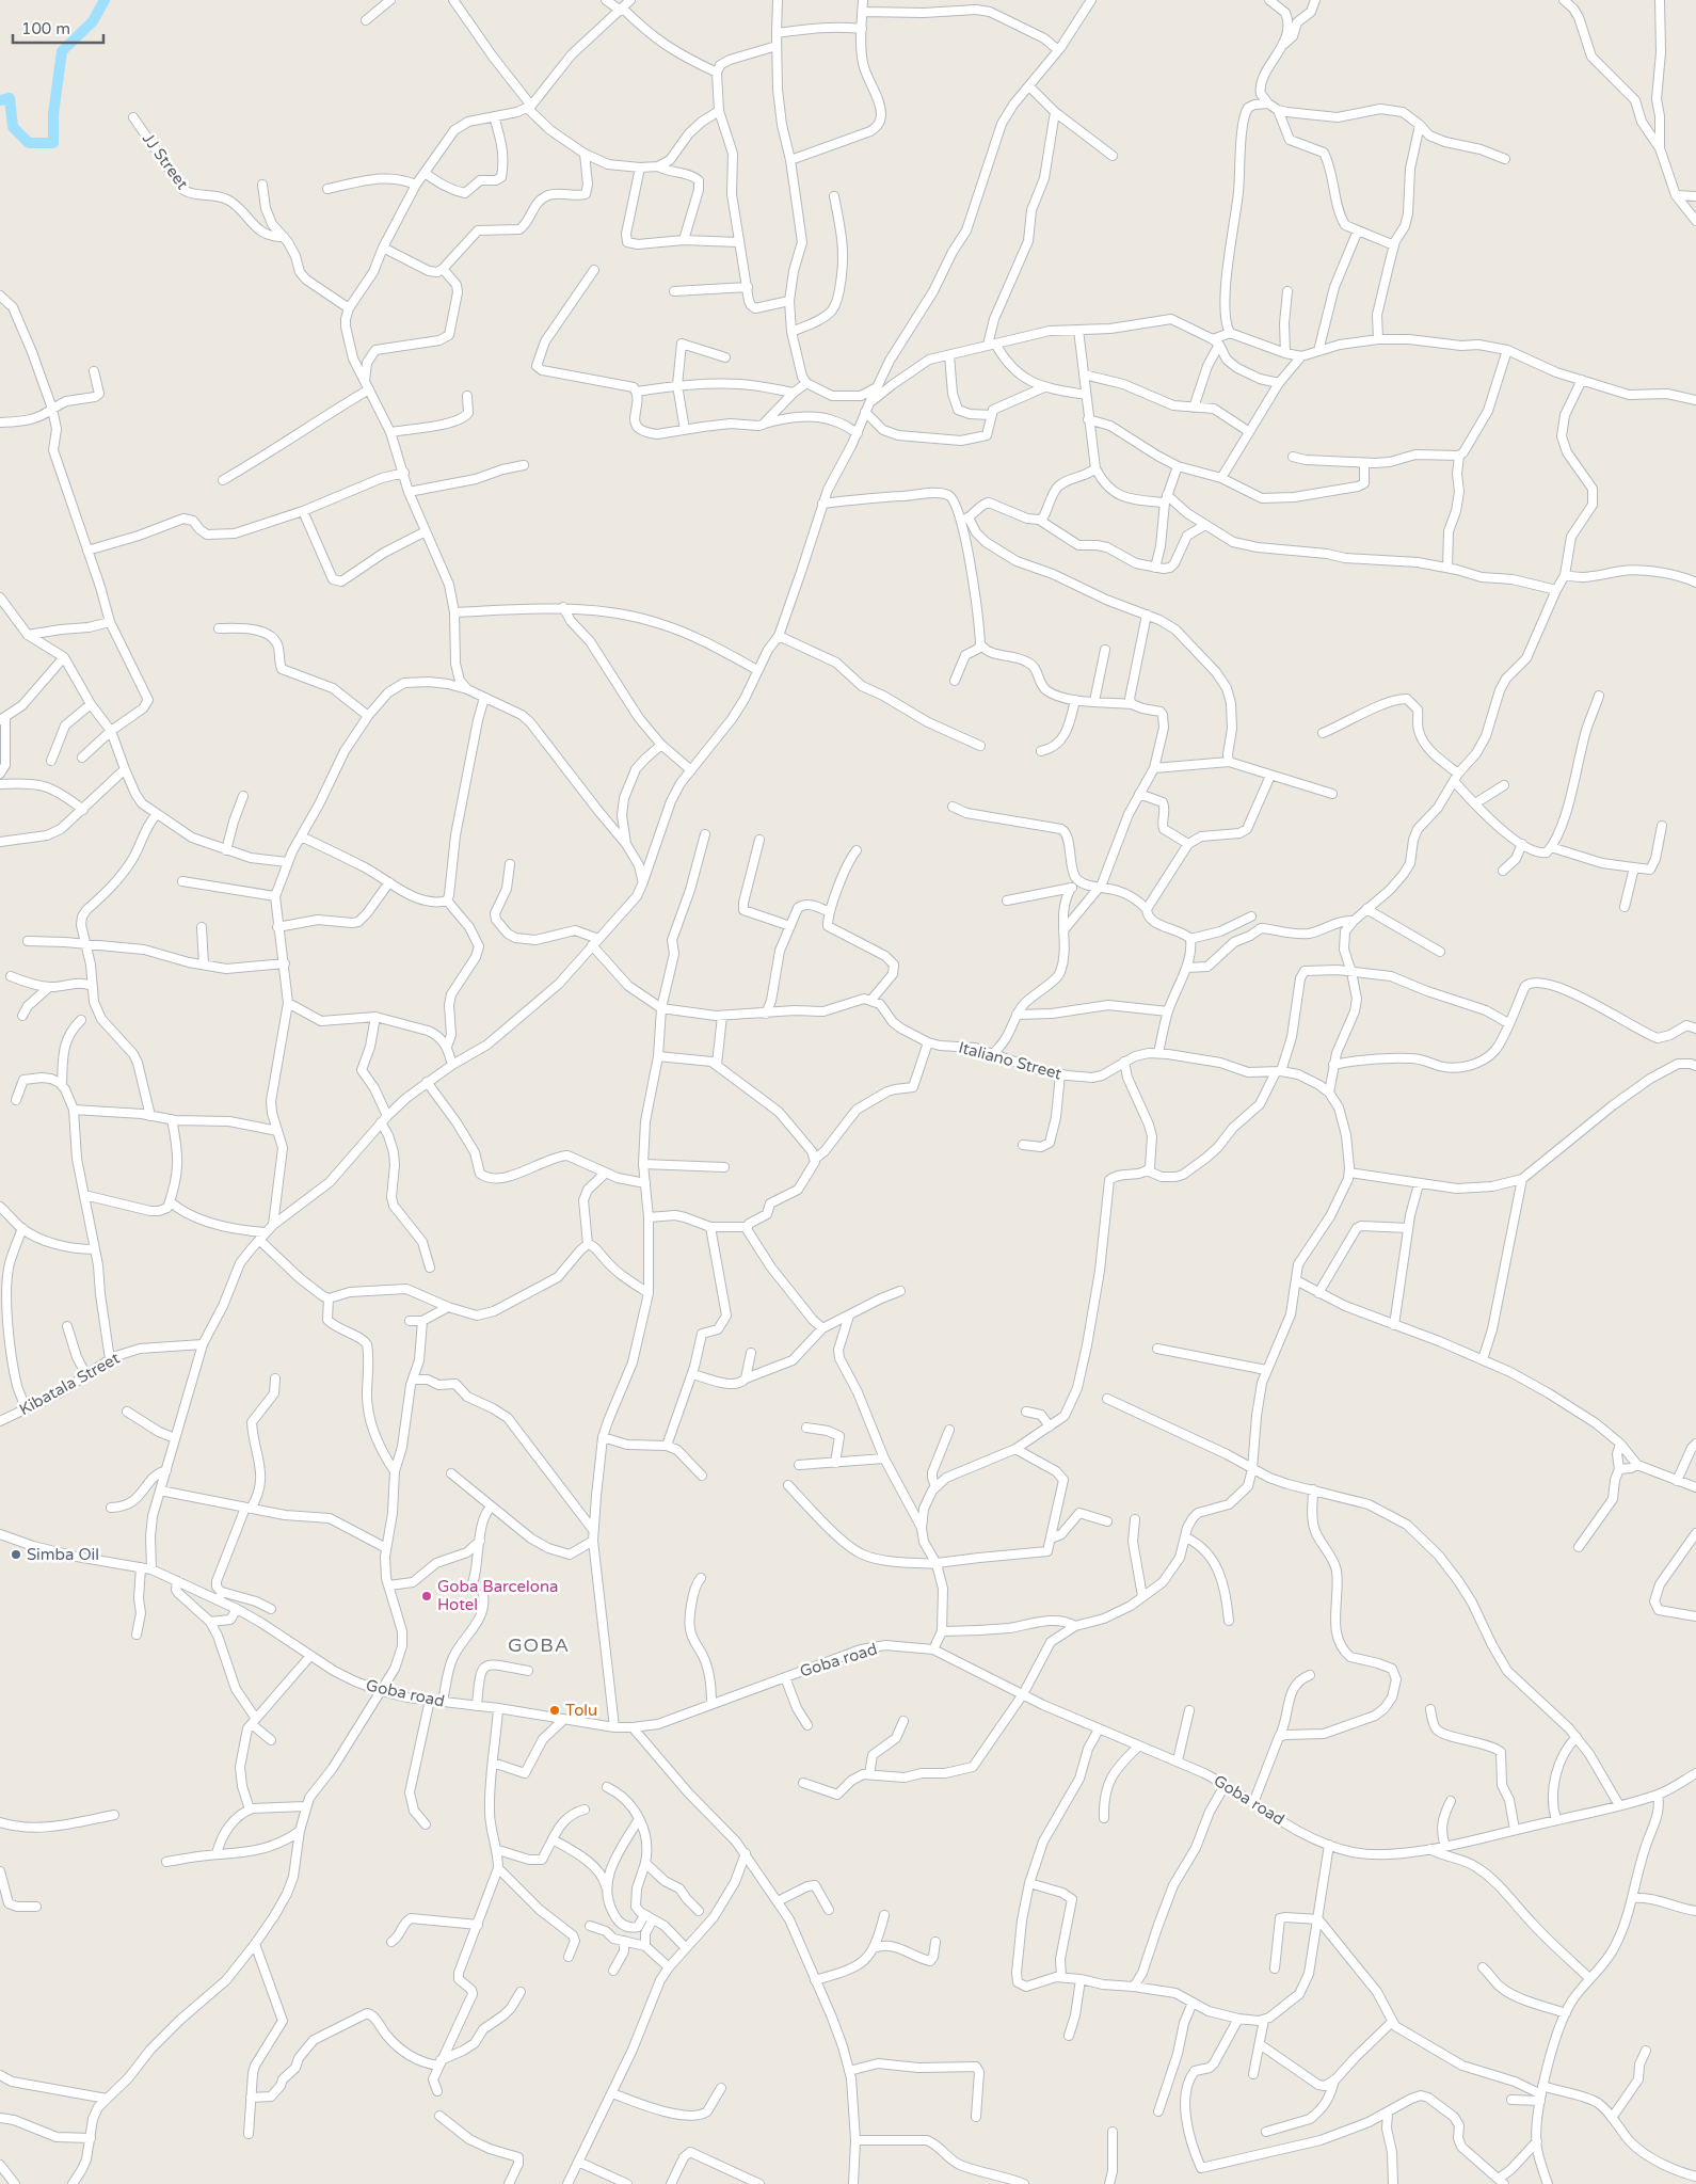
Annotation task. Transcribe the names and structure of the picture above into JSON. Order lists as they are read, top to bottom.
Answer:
{
  "streets": {
    "street": [
      "JJ Street",
      "Italiano Street",
      "Kibatala Street",
      "Goba road"
    ]
  },
  "districts": ["GOBA"],
  "places": ["Simba Oil", "Goba Barcelona Hotel", "Tolu"],
  "scale_bar": "100 m"
}
